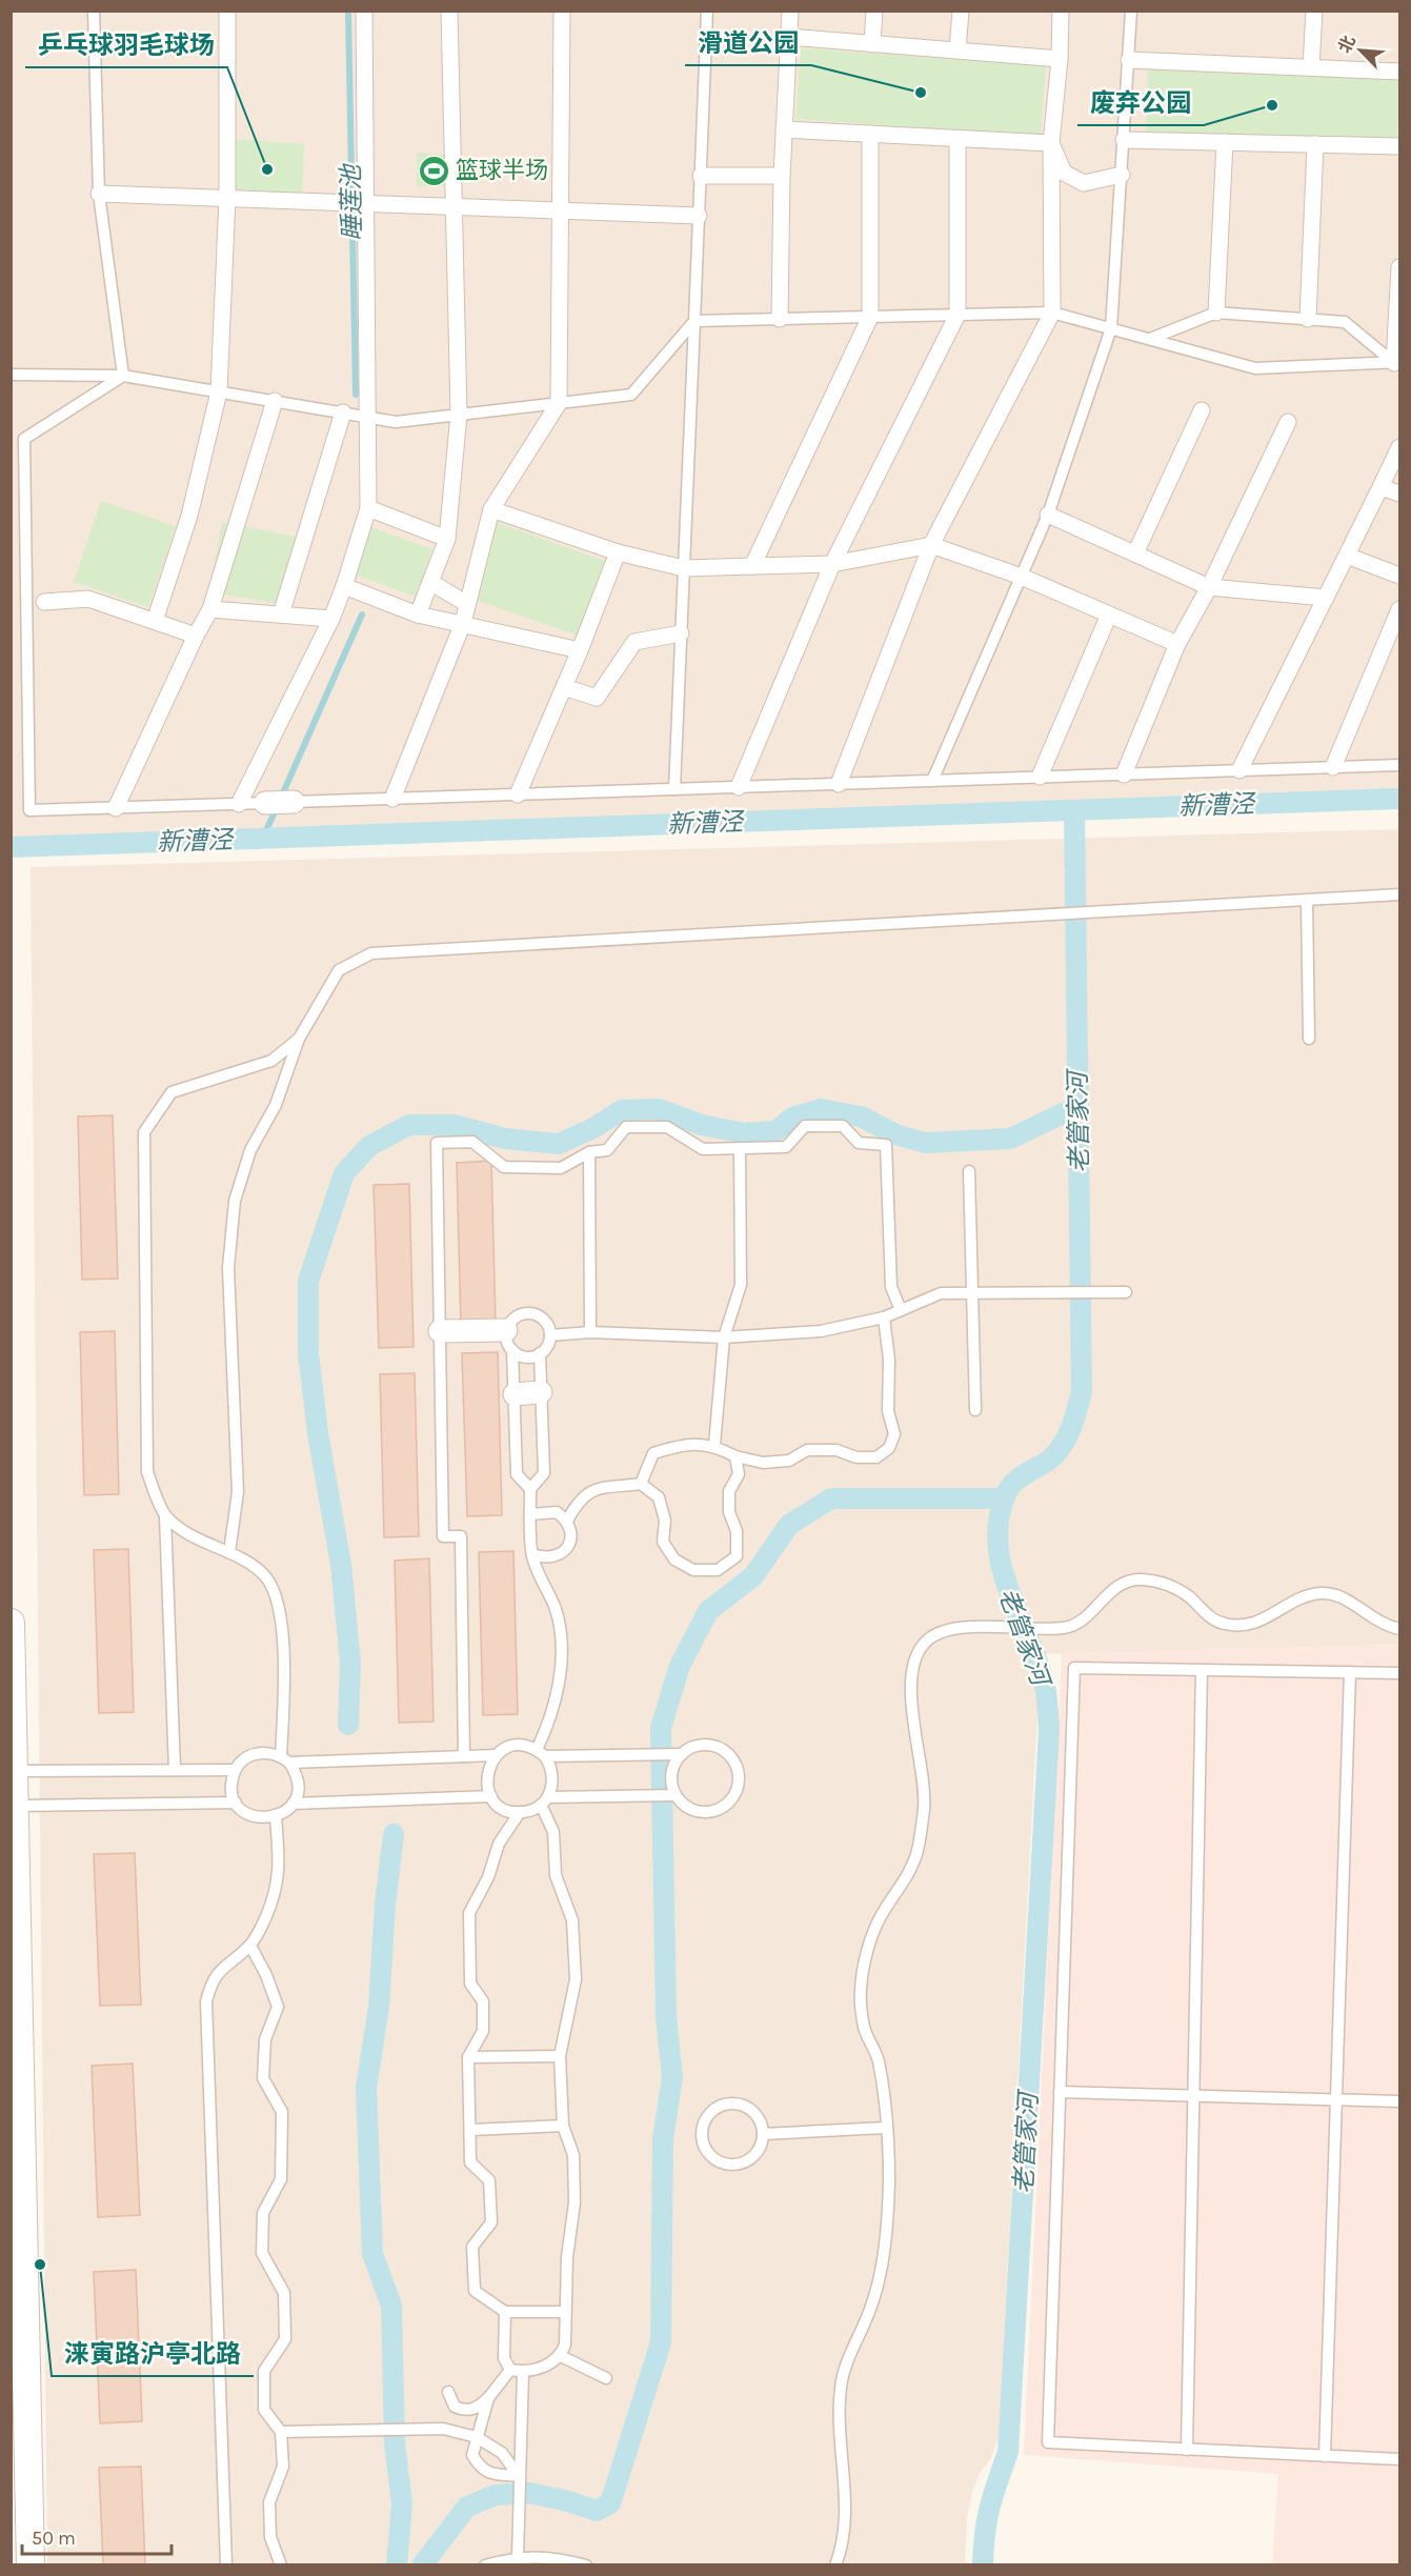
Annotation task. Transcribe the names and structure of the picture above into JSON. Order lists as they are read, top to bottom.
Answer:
{
  "water": ["睡莲池", "新漕泾", "老管家河"],
  "places": {
    "other": [
      "滑道公园",
      "废弃公园",
      "乒乓球羽毛球场",
      "涞寅路沪亭北路"
    ],
    "sports": ["篮球半场"]
  },
  "scale_bar": "50 m",
  "north": "top left"
}
